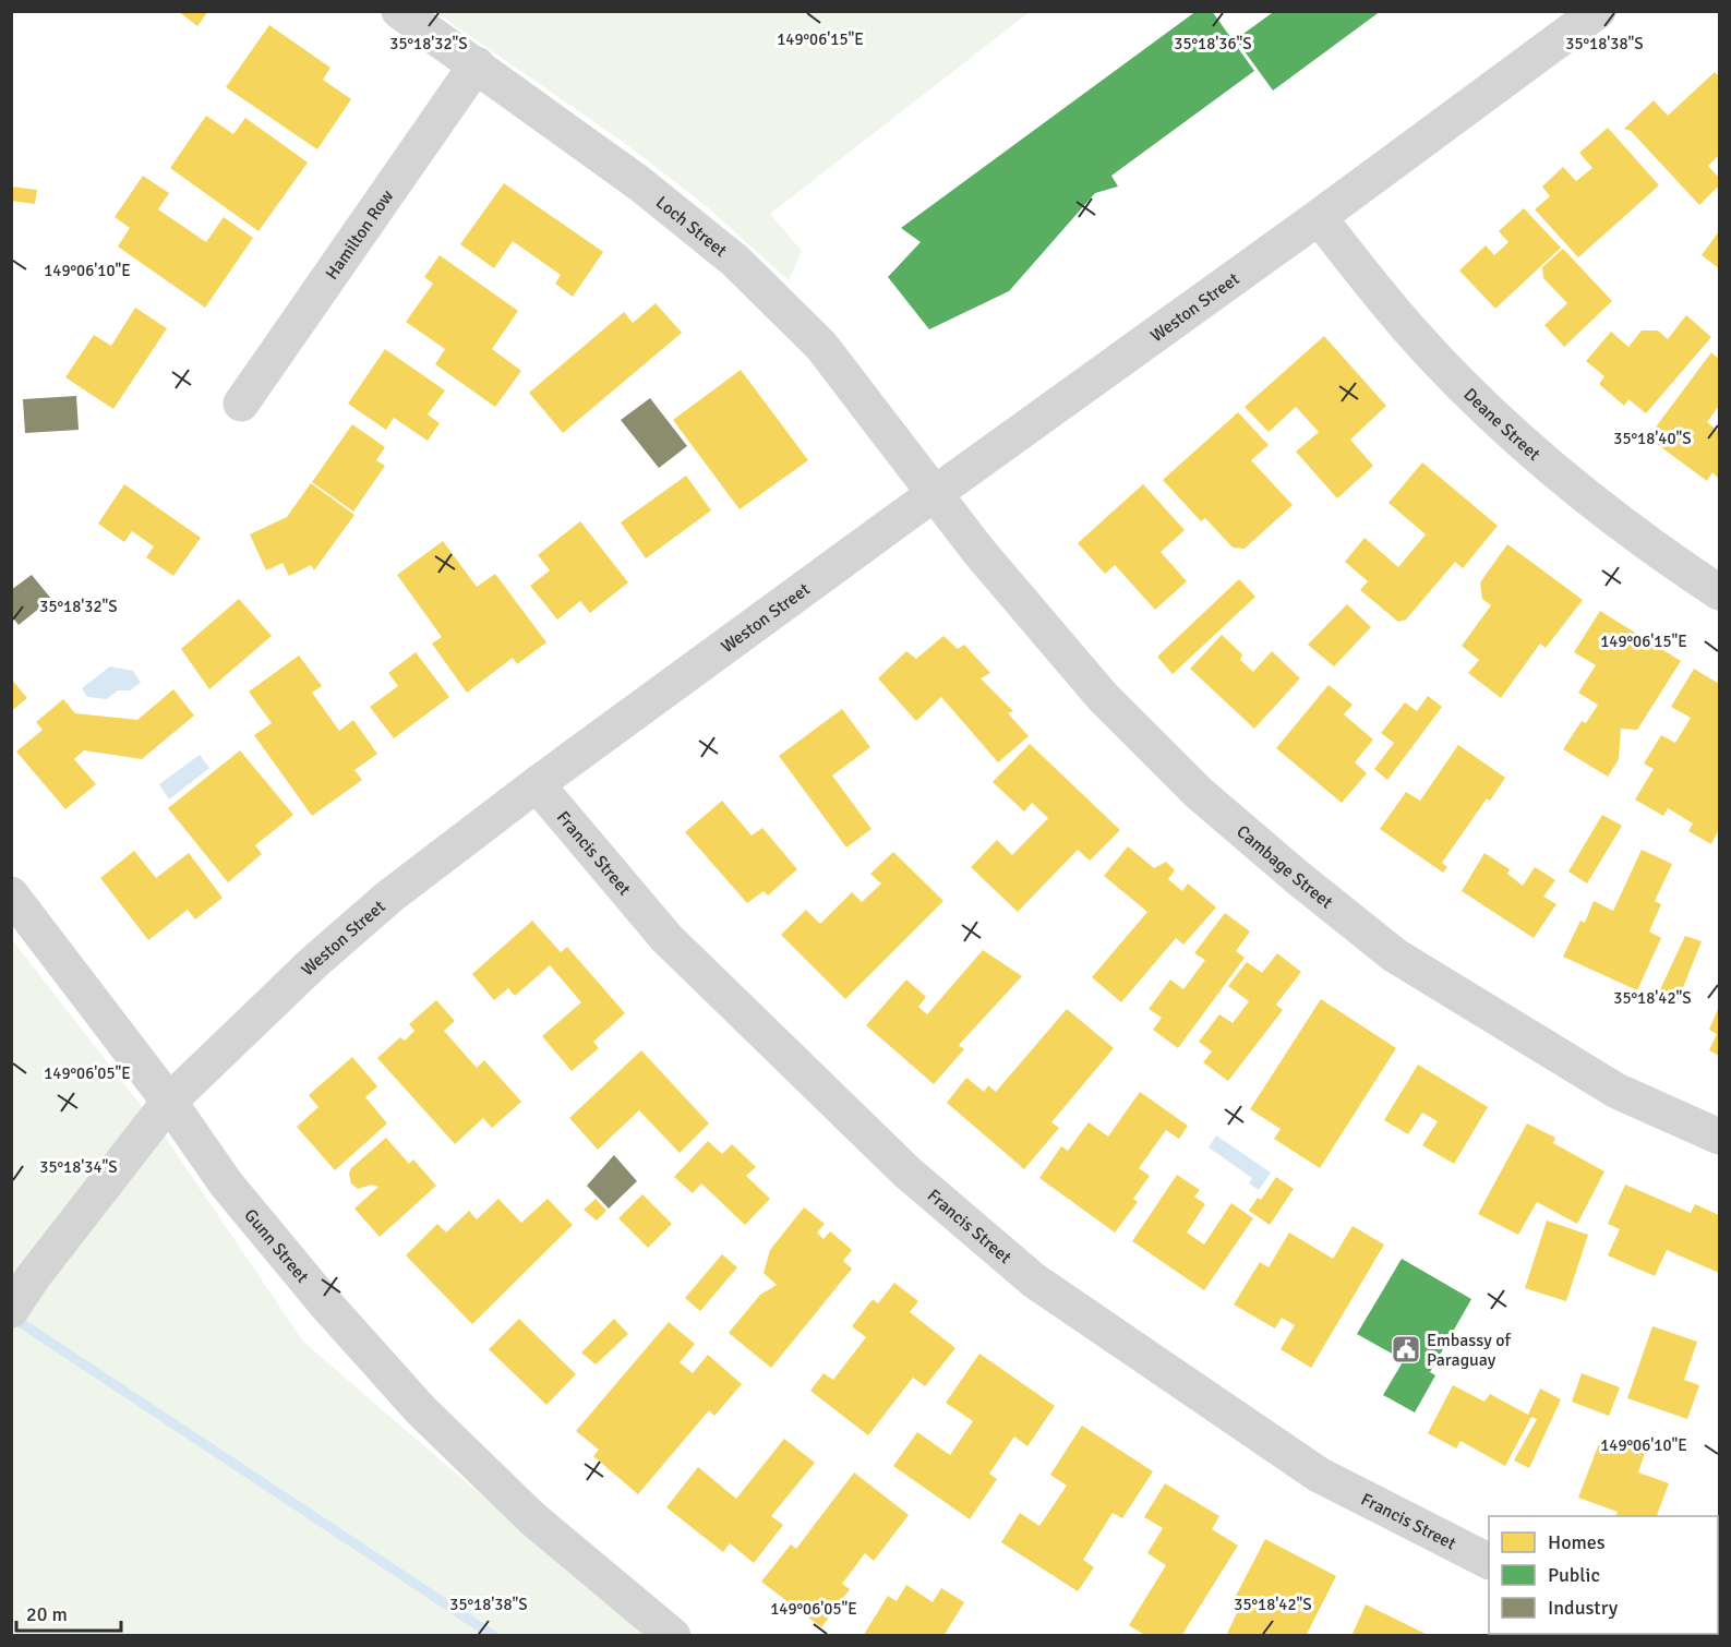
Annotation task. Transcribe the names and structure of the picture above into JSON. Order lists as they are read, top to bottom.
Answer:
{
  "streets": {
    "street": [
      "Loch Street",
      "Hamilton Row",
      "Weston Street",
      "Deane Street",
      "Francis Street",
      "Cambage Street",
      "Gunn Street"
    ]
  },
  "crossings": [
    ["Loch Street", "Hamilton Row"],
    ["Loch Street", "Weston Street"],
    ["Loch Street", "Cambage Street"],
    ["Weston Street", "Deane Street"],
    ["Weston Street", "Francis Street"],
    ["Weston Street", "Cambage Street"],
    ["Weston Street", "Gunn Street"]
  ],
  "places": {
    "public building": ["Embassy of Paraguay"]
  },
  "legend": ["Homes", "Public", "Industry"],
  "scale_bar": "20 m",
  "coordinates": [
    "149°06'15\"E",
    "35°18'32\"S",
    "35°18'36\"S",
    "35°18'38\"S",
    "149°06'10\"E",
    "35°18'40\"S",
    "35°18'42\"S",
    "149°06'05\"E",
    "35°18'34\"S"
  ]
}
